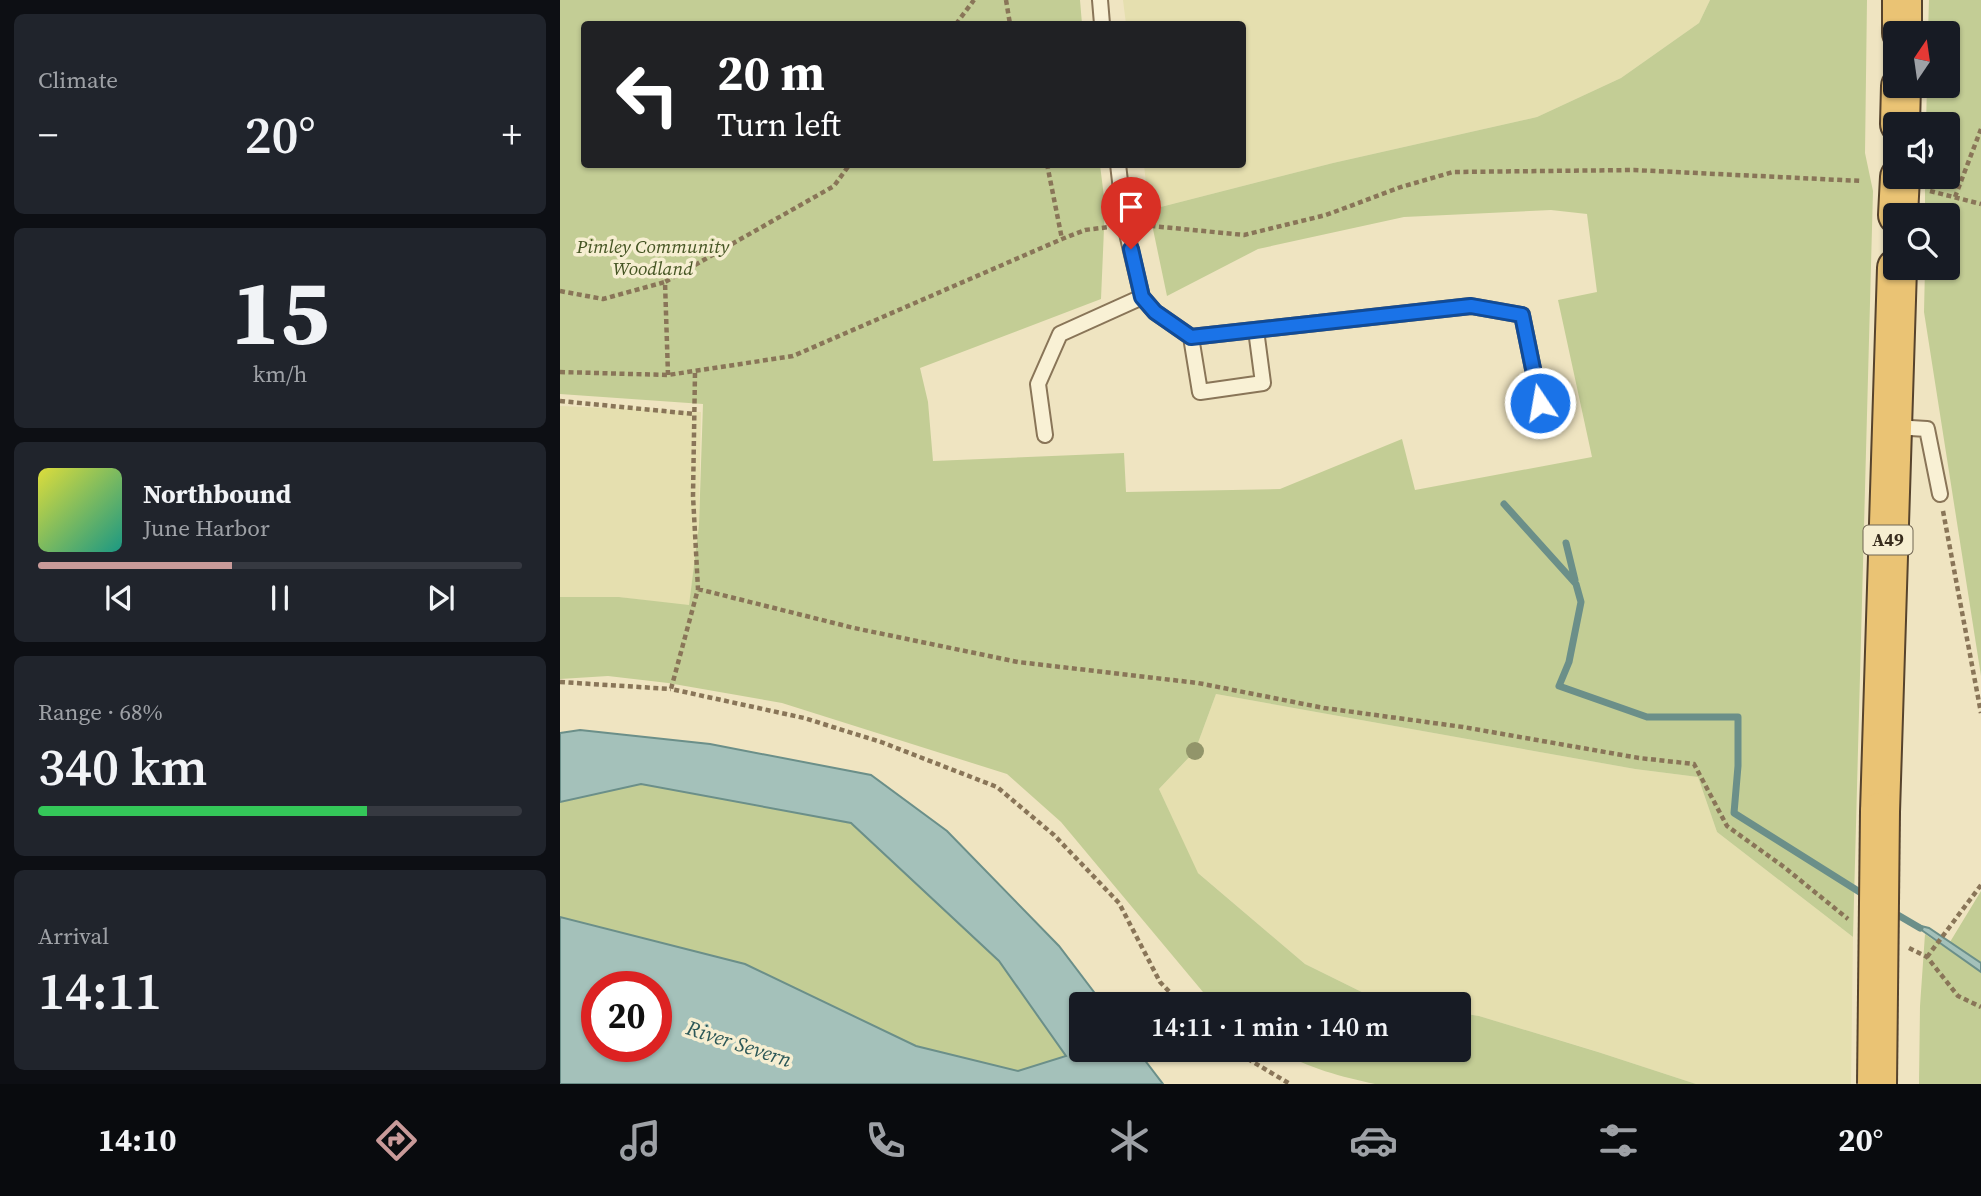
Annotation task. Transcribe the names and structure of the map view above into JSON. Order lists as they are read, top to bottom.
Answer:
{
  "streets": {
    "highway": ["A49"]
  },
  "water": ["River Severn"],
  "parks": ["Pimley Community Woodland"],
  "north": "top",
  "page": {
    "tile": [
      "Climate",
      ["15", "km/h"],
      ["Range · 68%", "340 km"],
      ["Arrival", "14:11"]
    ],
    "turn": ["20 m", "Turn left"],
    "heat": ["−", "20°", "+"],
    "song": ["Northbound", "June Harbor"],
    "limit": "20",
    "trip": "14:11 · 1 min · 140 m",
    "tabs": ["14:10", "20°"]
  }
}
